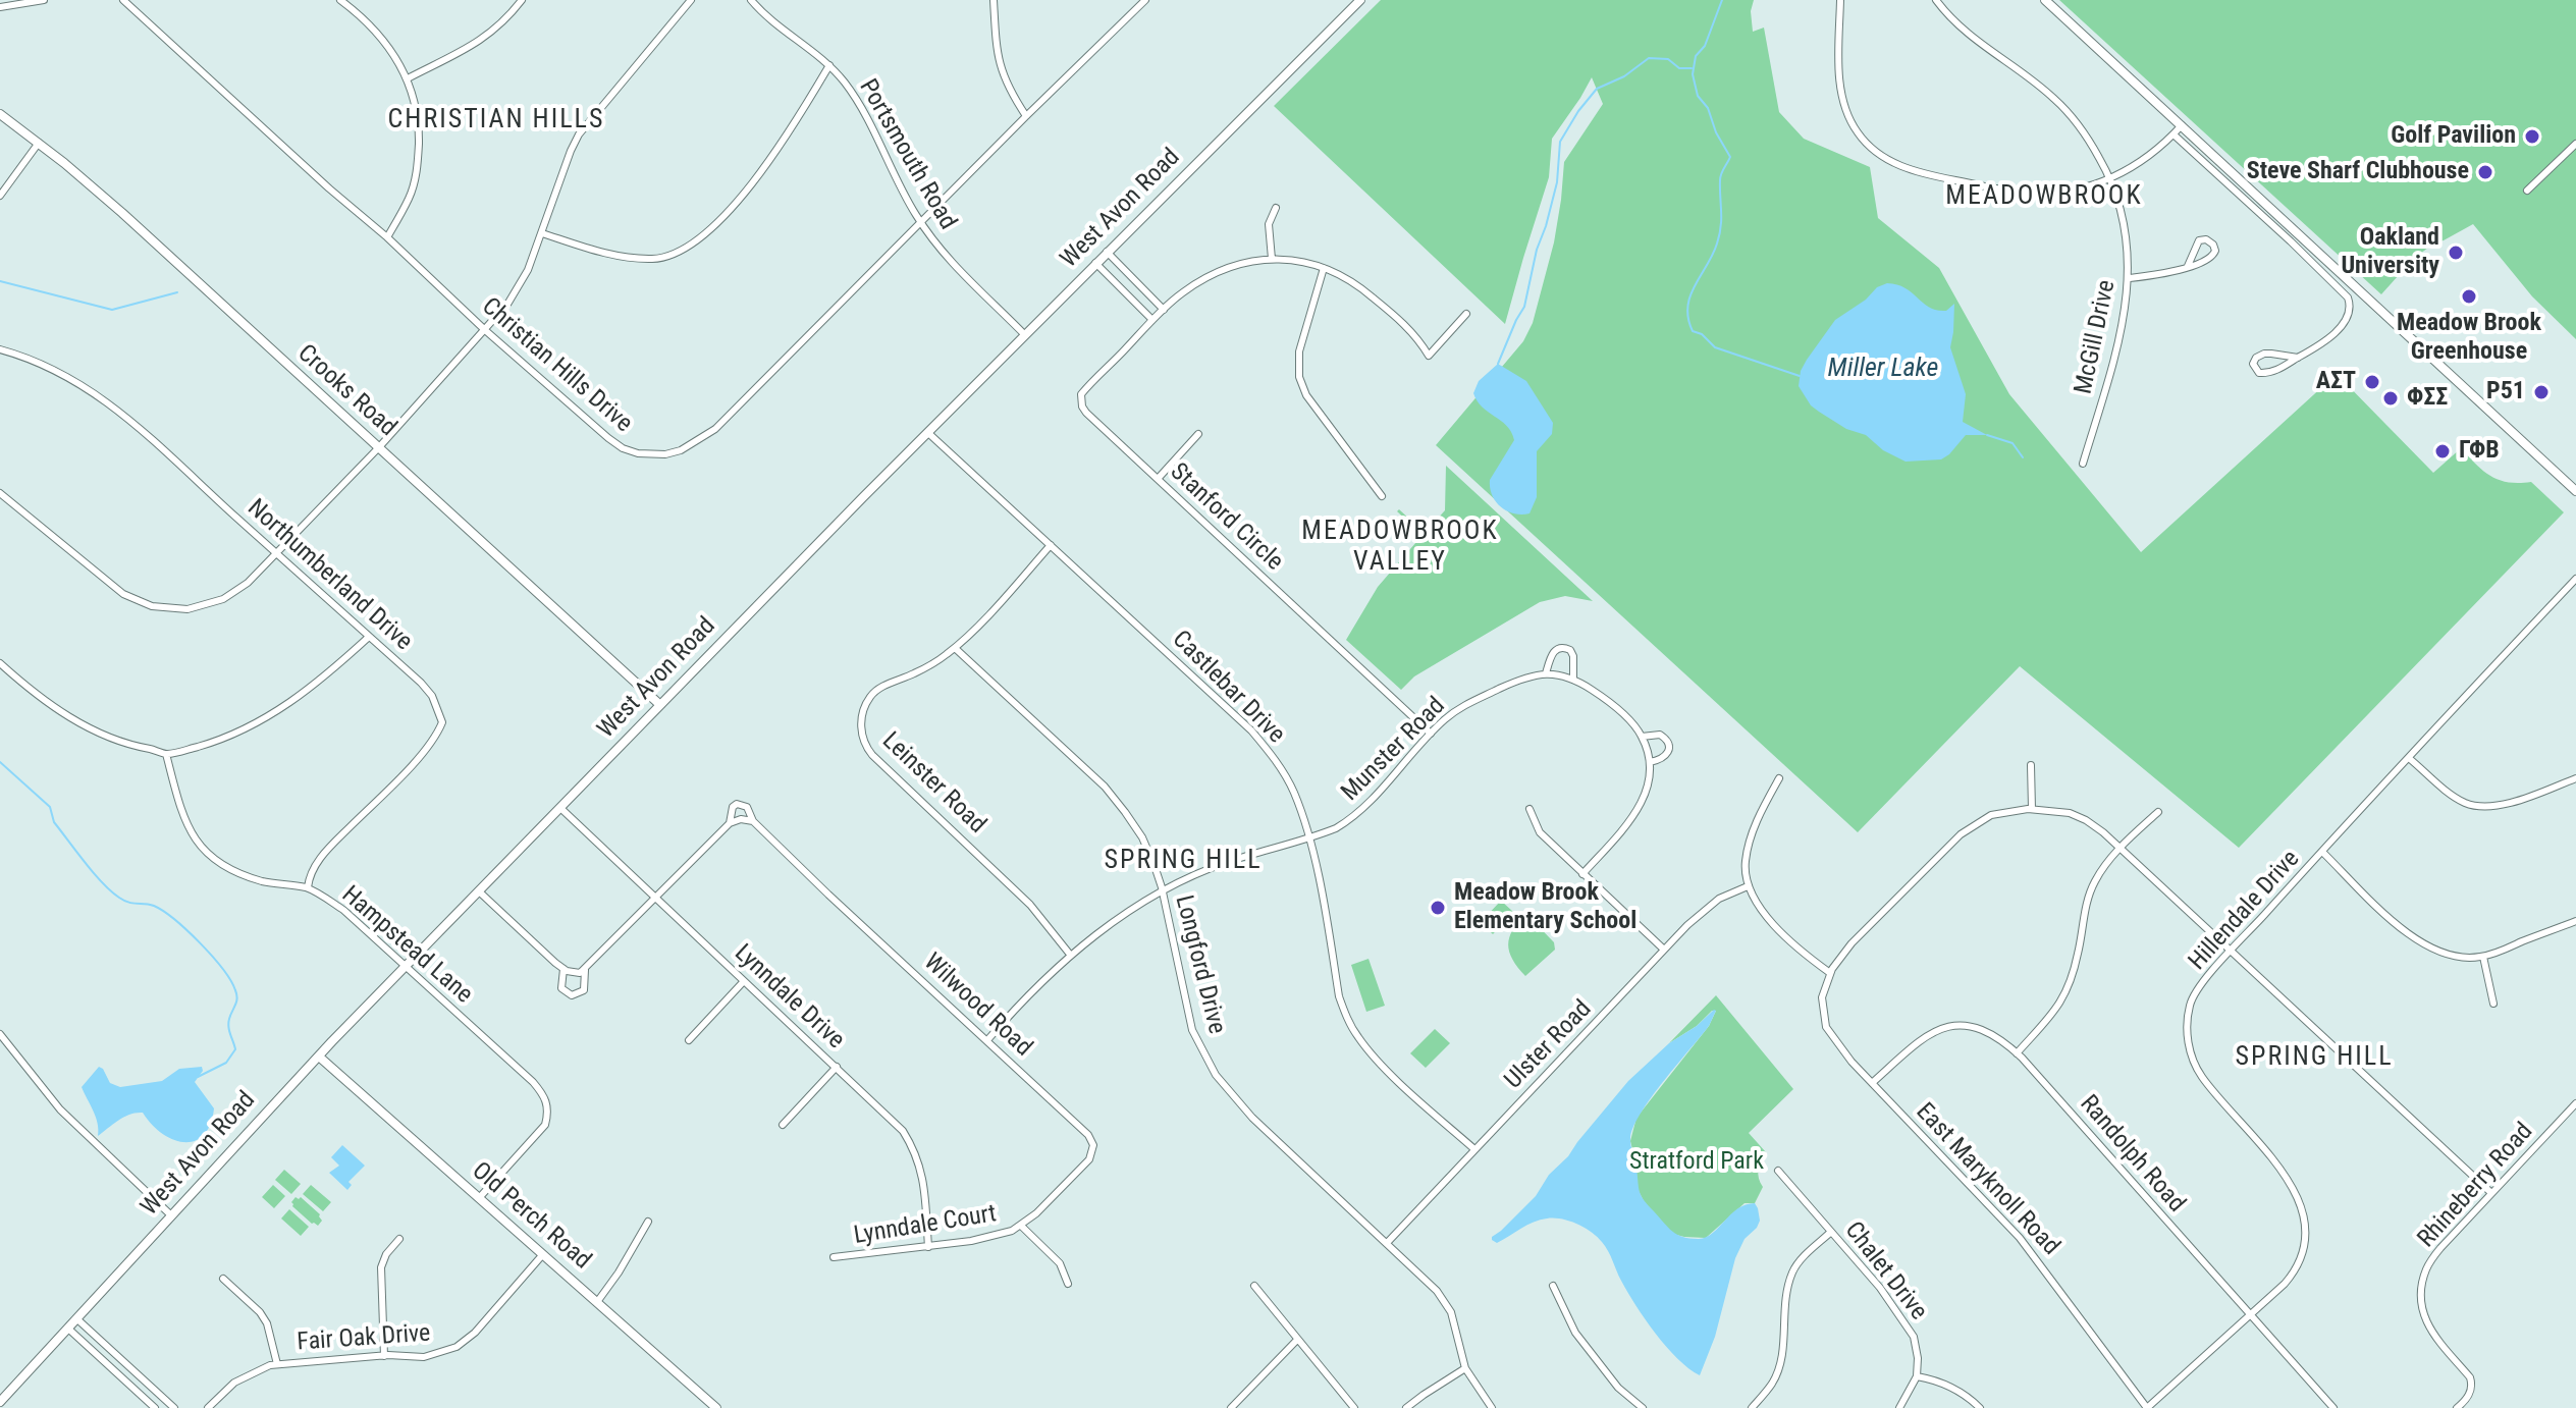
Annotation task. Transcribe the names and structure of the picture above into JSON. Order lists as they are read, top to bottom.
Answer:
{
  "streets": {
    "street": [
      "Portsmouth Road",
      "West Avon Road",
      "McGill Drive",
      "Christian Hills Drive",
      "Crooks Road",
      "Stanford Circle",
      "Northumberland Drive",
      "Castlebar Drive",
      "Munster Road",
      "Leinster Road",
      "Hillendale Drive",
      "Hampstead Lane",
      "Longford Drive",
      "Lynndale Drive",
      "Wilwood Road",
      "Ulster Road",
      "Randolph Road",
      "East Maryknoll Road",
      "Rhineberry Road",
      "Old Perch Road",
      "Lynndale Court",
      "Chalet Drive",
      "Fair Oak Drive"
    ]
  },
  "crossings": [
    ["Portsmouth Road", "West Avon Road"],
    ["Portsmouth Road", "Christian Hills Drive"],
    ["West Avon Road", "Crooks Road"],
    ["West Avon Road", "Castlebar Drive"],
    ["West Avon Road", "Hampstead Lane"],
    ["West Avon Road", "Lynndale Drive"],
    ["West Avon Road", "Old Perch Road"],
    ["Stanford Circle", "Munster Road"],
    ["Northumberland Drive", "Hampstead Lane"],
    ["Castlebar Drive", "Munster Road"],
    ["Castlebar Drive", "Leinster Road"],
    ["Castlebar Drive", "Ulster Road"],
    ["Munster Road", "Leinster Road"],
    ["Munster Road", "Longford Drive"],
    ["Munster Road", "Wilwood Road"],
    ["Leinster Road", "Longford Drive"],
    ["Hillendale Drive", "Randolph Road"],
    ["Hillendale Drive", "East Maryknoll Road"],
    ["Hampstead Lane", "Old Perch Road"],
    ["Longford Drive", "Ulster Road"],
    ["Lynndale Drive", "Lynndale Court"],
    ["Wilwood Road", "Lynndale Court"],
    ["Randolph Road", "East Maryknoll Road"],
    ["Old Perch Road", "Fair Oak Drive"]
  ],
  "districts": [
    "CHRISTIAN HILLS",
    "MEADOWBROOK",
    "MEADOWBROOK VALLEY",
    "SPRING HILL",
    "SPRING HILL"
  ],
  "water": ["Miller Lake"],
  "parks": ["Stratford Park"],
  "places": [
    "Golf Pavilion",
    "Steve Sharf Clubhouse",
    "Oakland University",
    "Meadow Brook Greenhouse",
    "AΣΤ",
    "P51",
    "ΦΣΣ",
    "ΓΦB",
    "Meadow Brook Elementary School"
  ]
}
